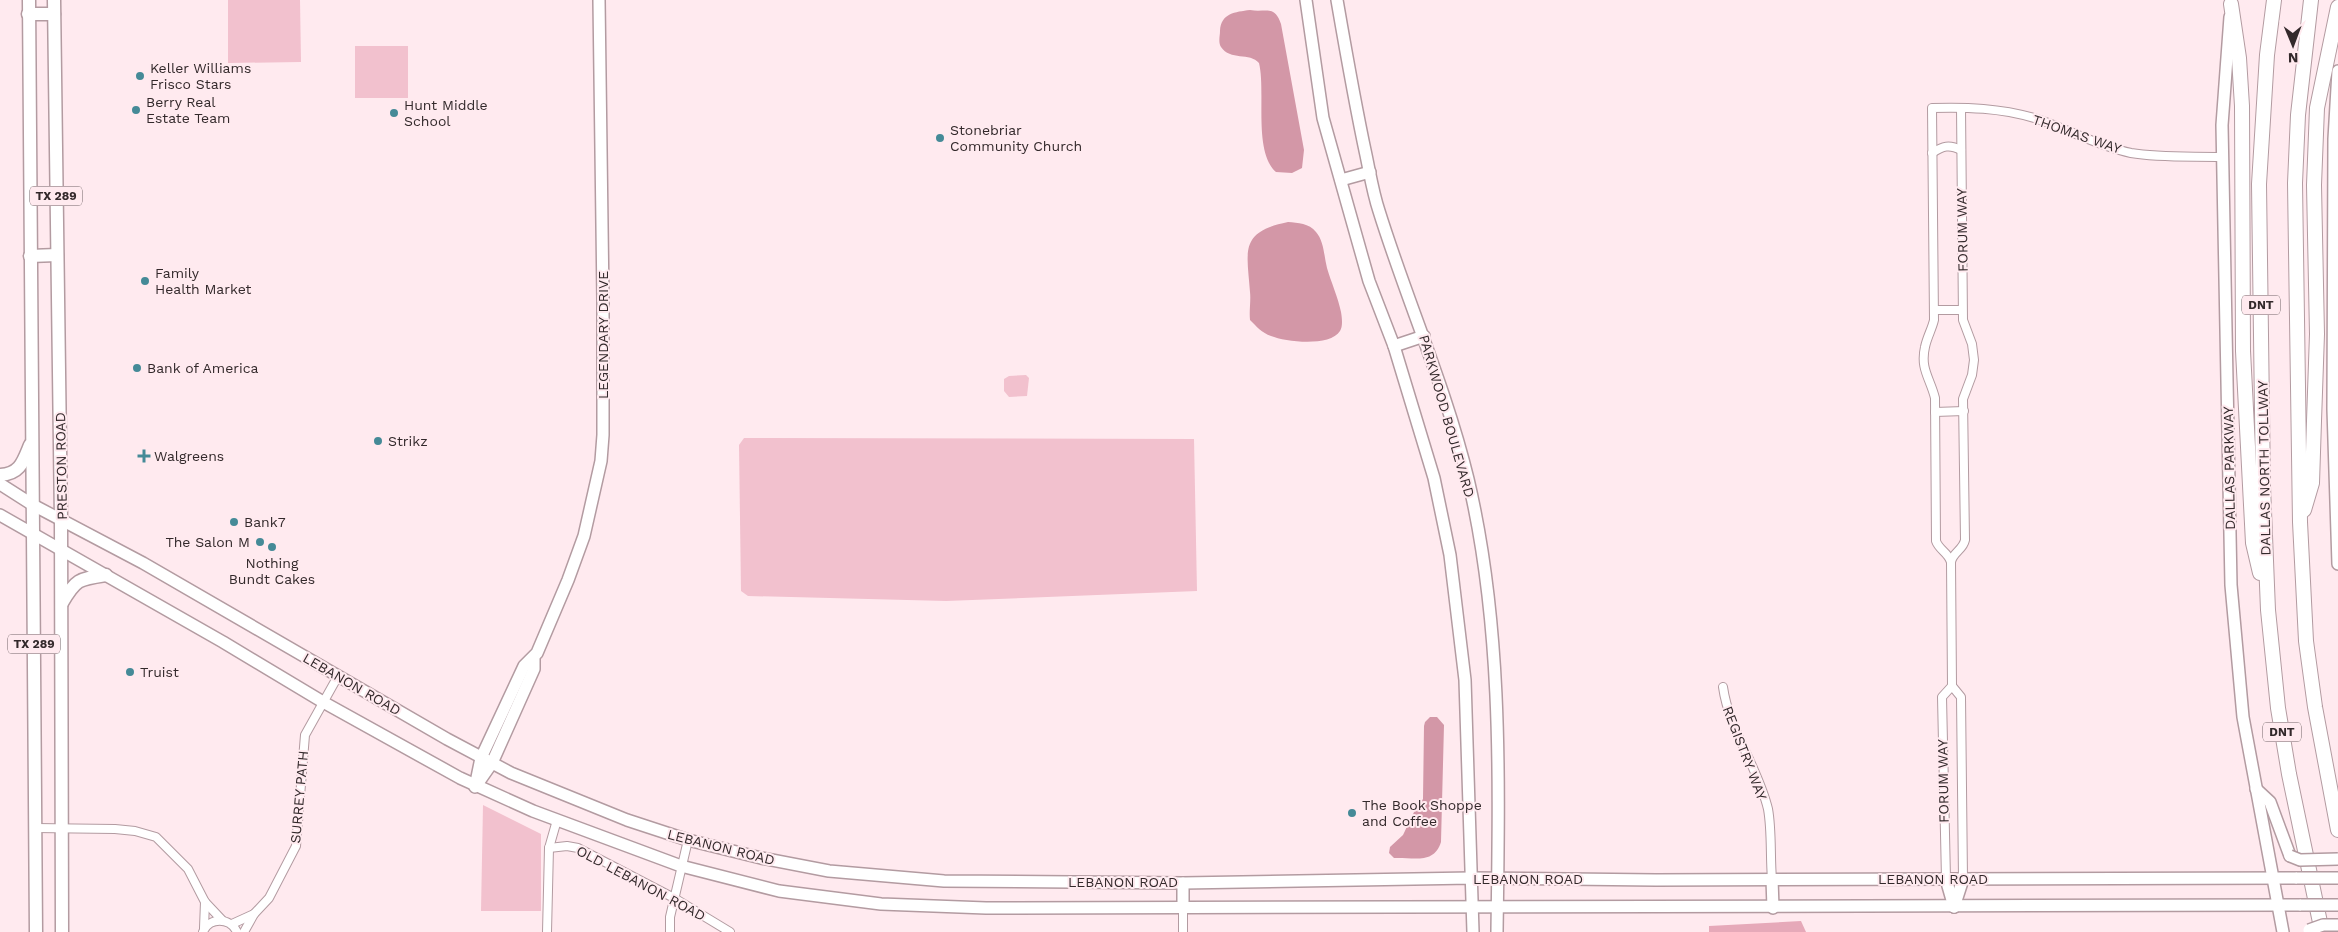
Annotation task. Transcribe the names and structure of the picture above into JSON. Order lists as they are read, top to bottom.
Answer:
{
  "streets": {
    "highway": ["DNT", "DALLAS NORTH TOLLWAY"],
    "main road": [
      "TX 289",
      "LEGENDARY DRIVE",
      "PARKWOOD BOULEVARD",
      "PRESTON ROAD",
      "DALLAS PARKWAY",
      "LEBANON ROAD"
    ],
    "street": [
      "THOMAS WAY",
      "FORUM WAY",
      "REGISTRY WAY",
      "SURREY PATH",
      "OLD LEBANON ROAD"
    ]
  },
  "crossings": [
    ["THOMAS WAY", "FORUM WAY"],
    ["THOMAS WAY", "DALLAS PARKWAY"],
    ["FORUM WAY", "LEBANON ROAD"],
    ["LEGENDARY DRIVE", "LEBANON ROAD"],
    ["PARKWOOD BOULEVARD", "LEBANON ROAD"],
    ["PRESTON ROAD", "LEBANON ROAD"],
    ["DALLAS PARKWAY", "LEBANON ROAD"],
    ["LEBANON ROAD", "REGISTRY WAY"],
    ["LEBANON ROAD", "SURREY PATH"]
  ],
  "places": {
    "other": [
      "Keller Williams Frisco Stars",
      "Berry Real Estate Team",
      "Hunt Middle School",
      "Stonebriar Community Church",
      "Family Health Market",
      "Bank of America",
      "Strikz",
      "Bank7",
      "The Salon M",
      "Nothing Bundt Cakes",
      "Truist",
      "The Book Shoppe and Coffee"
    ],
    "health": ["Walgreens"]
  },
  "north": "bottom"
}
